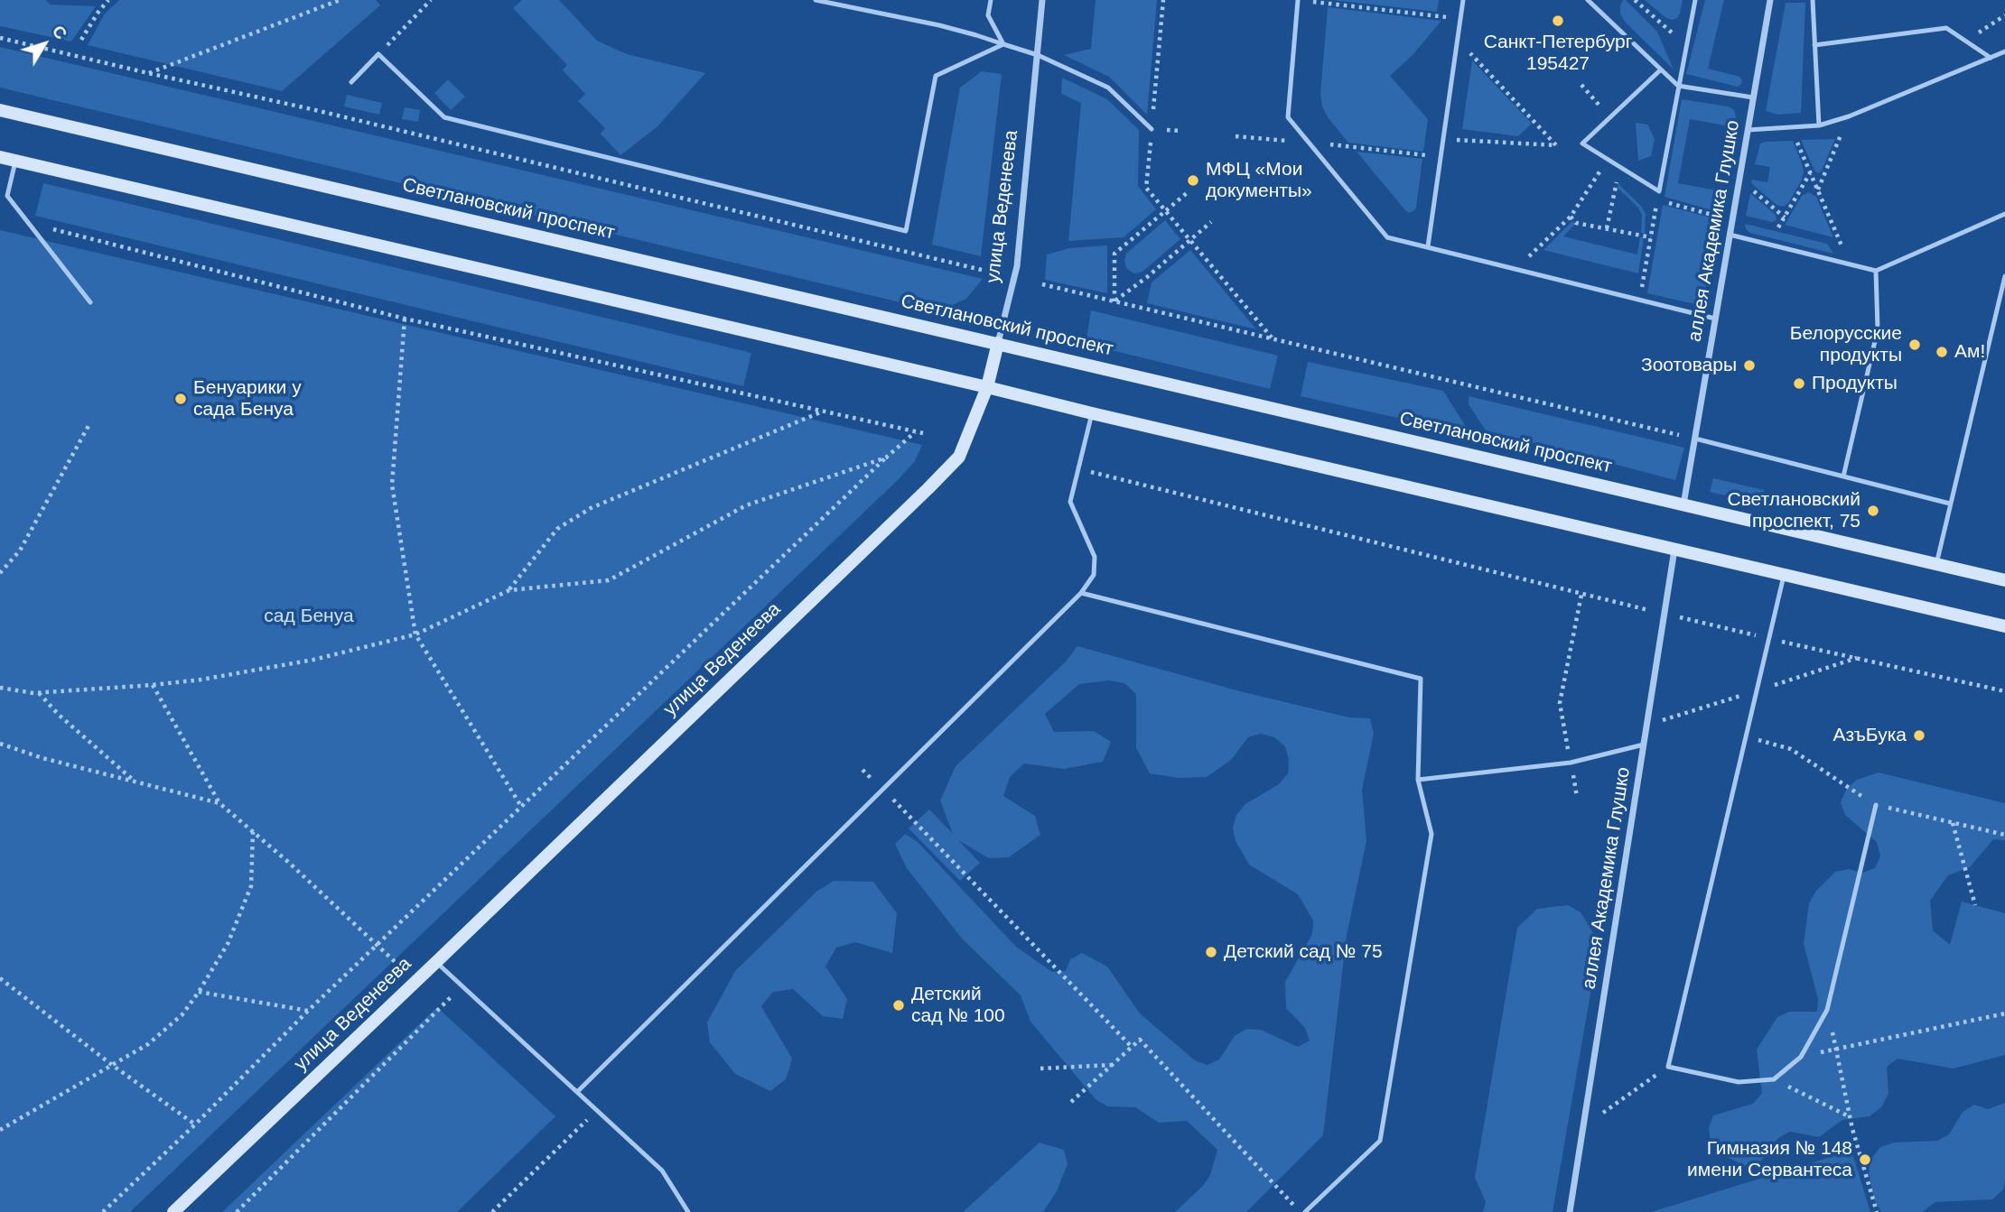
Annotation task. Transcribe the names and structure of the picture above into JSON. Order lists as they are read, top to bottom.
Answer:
{
  "streets": {
    "main road": ["улица Веденеева", "Светлановский проспект"],
    "street": ["аллея Академика Глушко"]
  },
  "crossings": [
    ["улица Веденеева", "Светлановский проспект"],
    ["Светлановский проспект", "аллея Академика Глушко"]
  ],
  "parks": ["сад Бенуа"],
  "places": [
    "Санкт-Петербург 195427",
    "МФЦ «Мои документы»",
    "Белорусские продукты",
    "Ам!",
    "Зоотовары",
    "Продукты",
    "Бенуарики у сада Бенуа",
    "Светлановский проспект, 75",
    "АзъБука",
    "Детский сад № 75",
    "Детский сад № 100",
    "Гимназия № 148 имени Сервантеса"
  ],
  "north": "top right"
}
